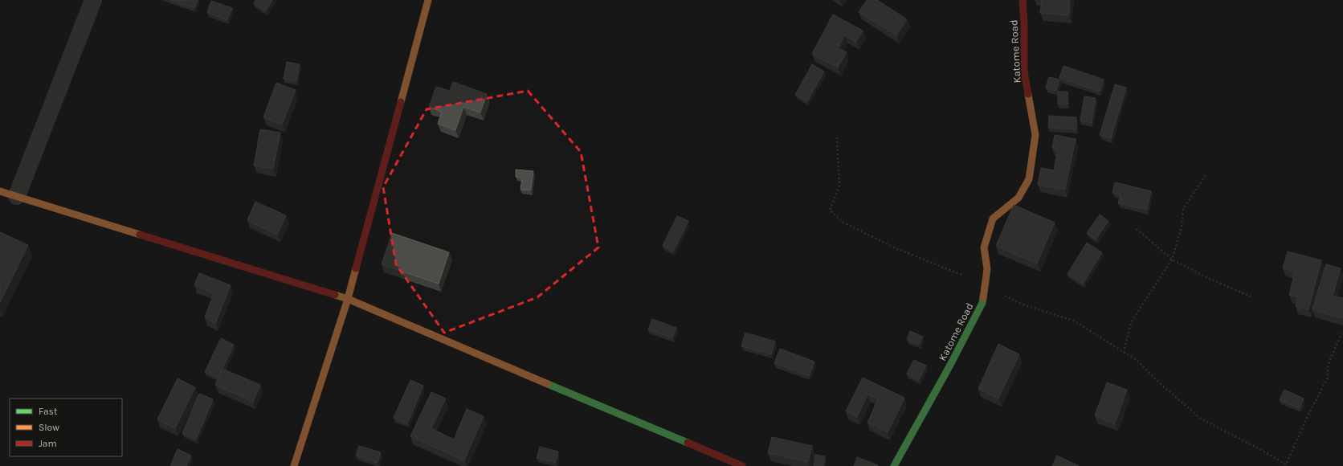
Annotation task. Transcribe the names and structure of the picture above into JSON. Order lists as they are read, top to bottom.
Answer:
{
  "streets": {
    "street": ["Katome Road"]
  },
  "legend": ["Fast", "Slow", "Jam"]
}
